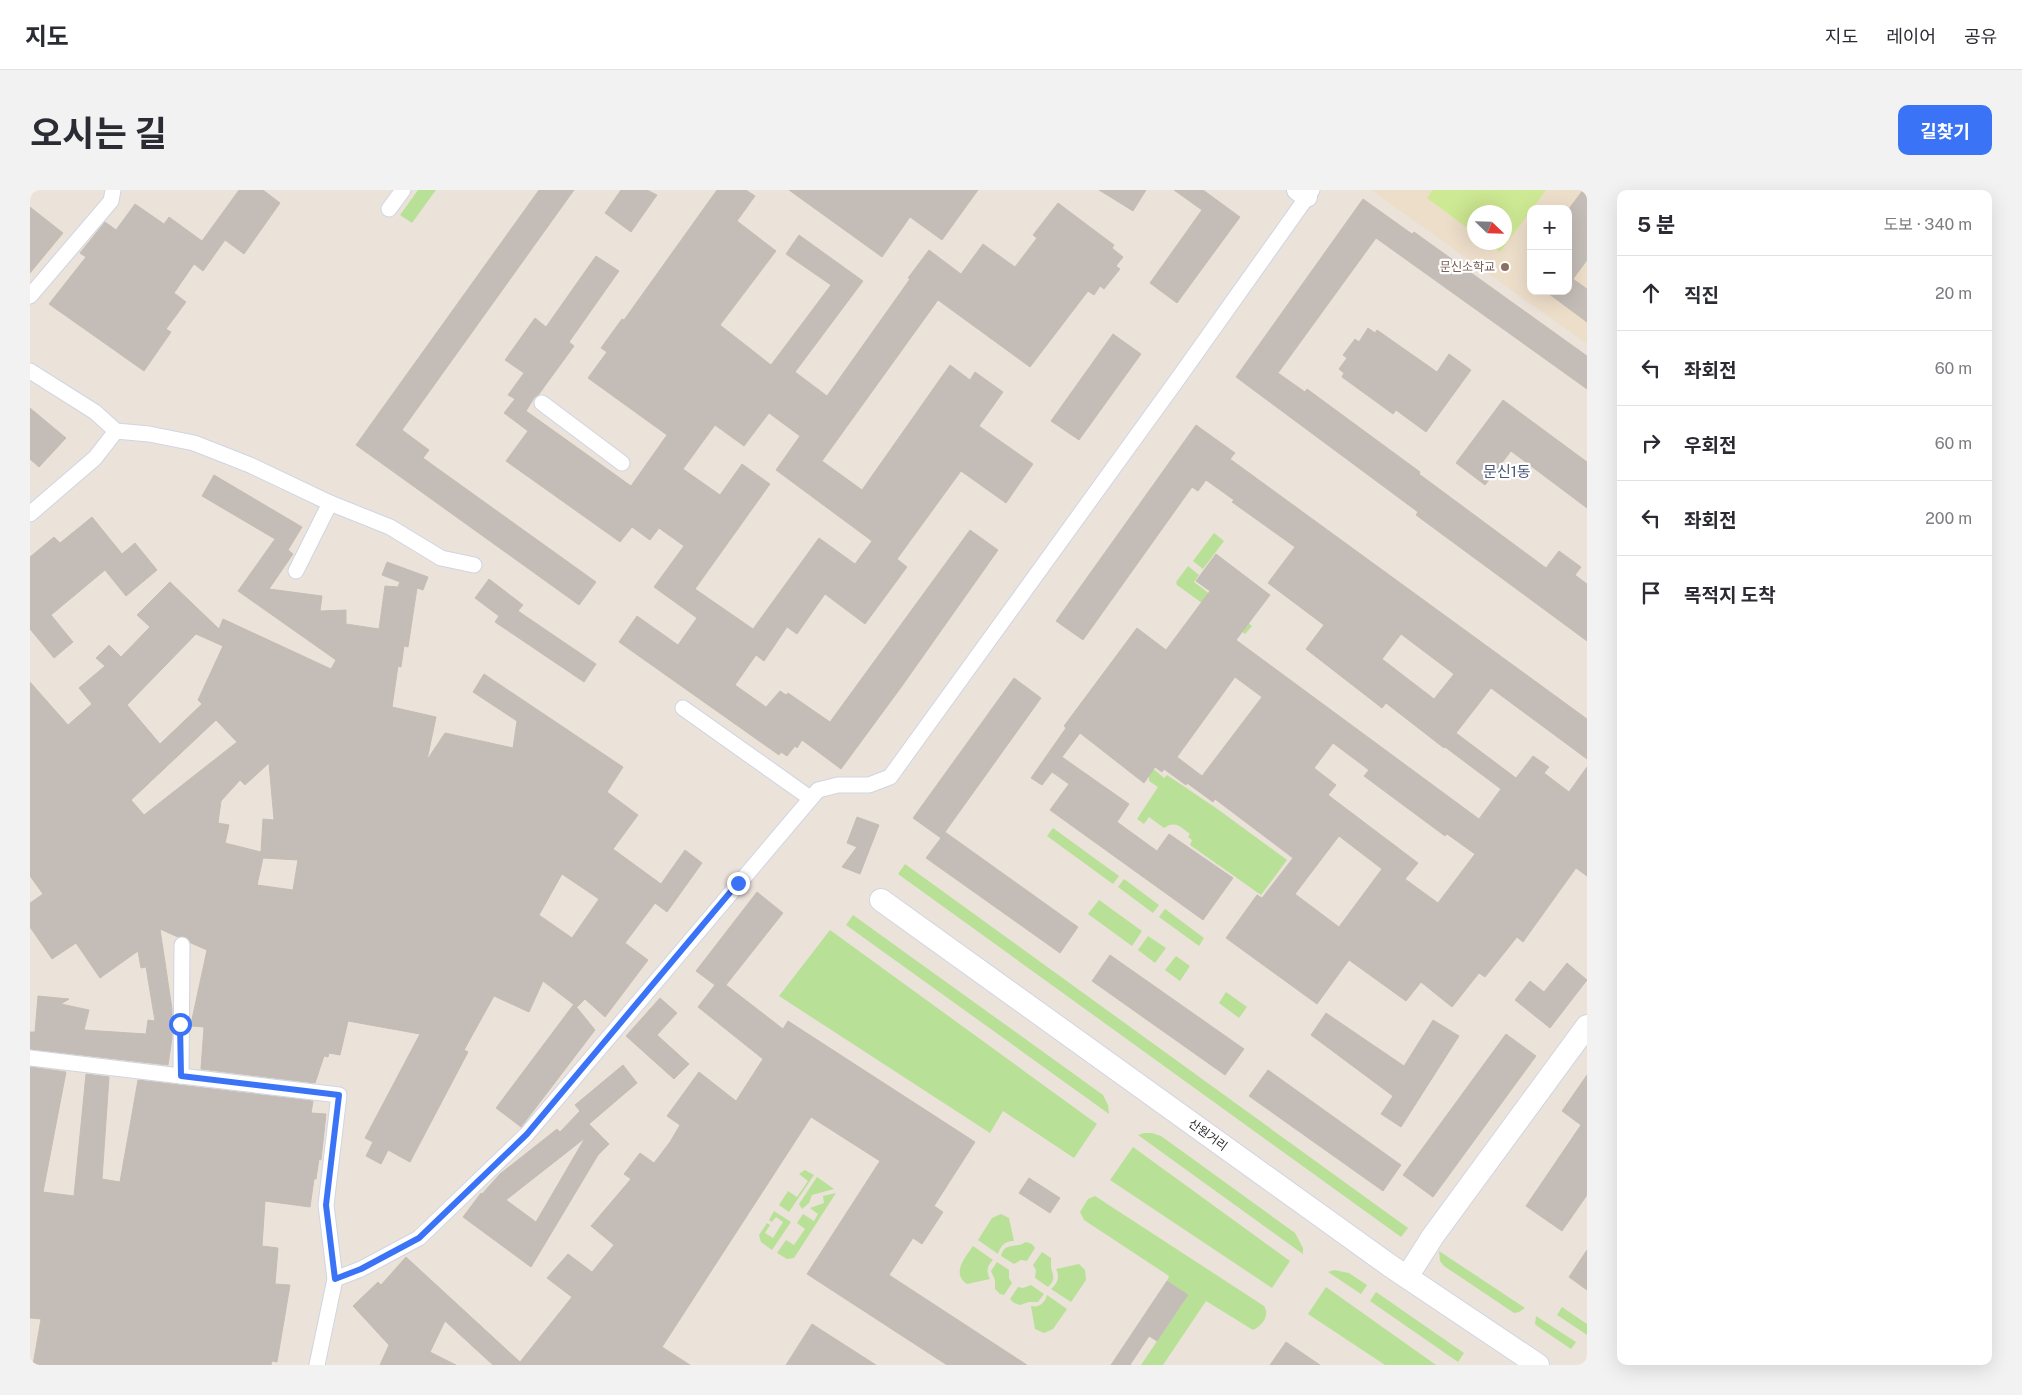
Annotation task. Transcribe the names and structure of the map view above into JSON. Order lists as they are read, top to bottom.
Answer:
{
  "streets": {
    "main road": ["산원거리"]
  },
  "districts": ["문신1동"],
  "places": ["문신소학교"],
  "north": "bottom right",
  "page": {
    "header": "지도",
    "nav": ["지도", "레이어", "공유"],
    "title": "오시는 길",
    "buttons": "길찾기",
    "heading": ["5 분", "도보 · 340 m"],
    "map_buttons": ["+", "−"],
    "list": [
      ["직진", "20 m"],
      ["좌회전", "60 m"],
      ["우회전", "60 m"],
      ["좌회전", "200 m"],
      "목적지 도착"
    ]
  }
}
